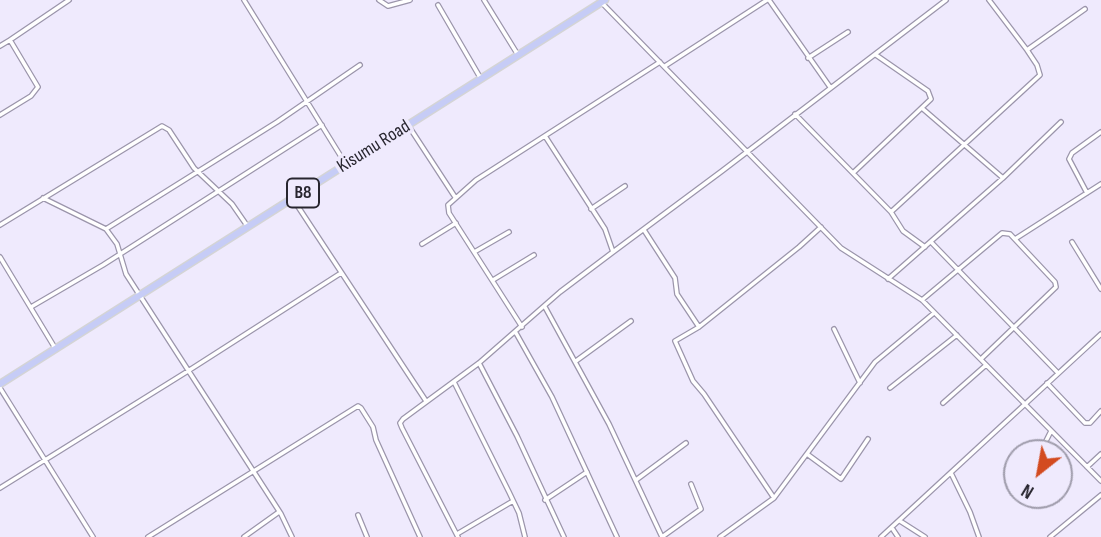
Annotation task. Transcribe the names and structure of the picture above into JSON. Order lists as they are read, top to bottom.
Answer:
{
  "streets": {
    "highway": ["Kisumu Road", "B8"]
  },
  "north": "bottom left"
}
